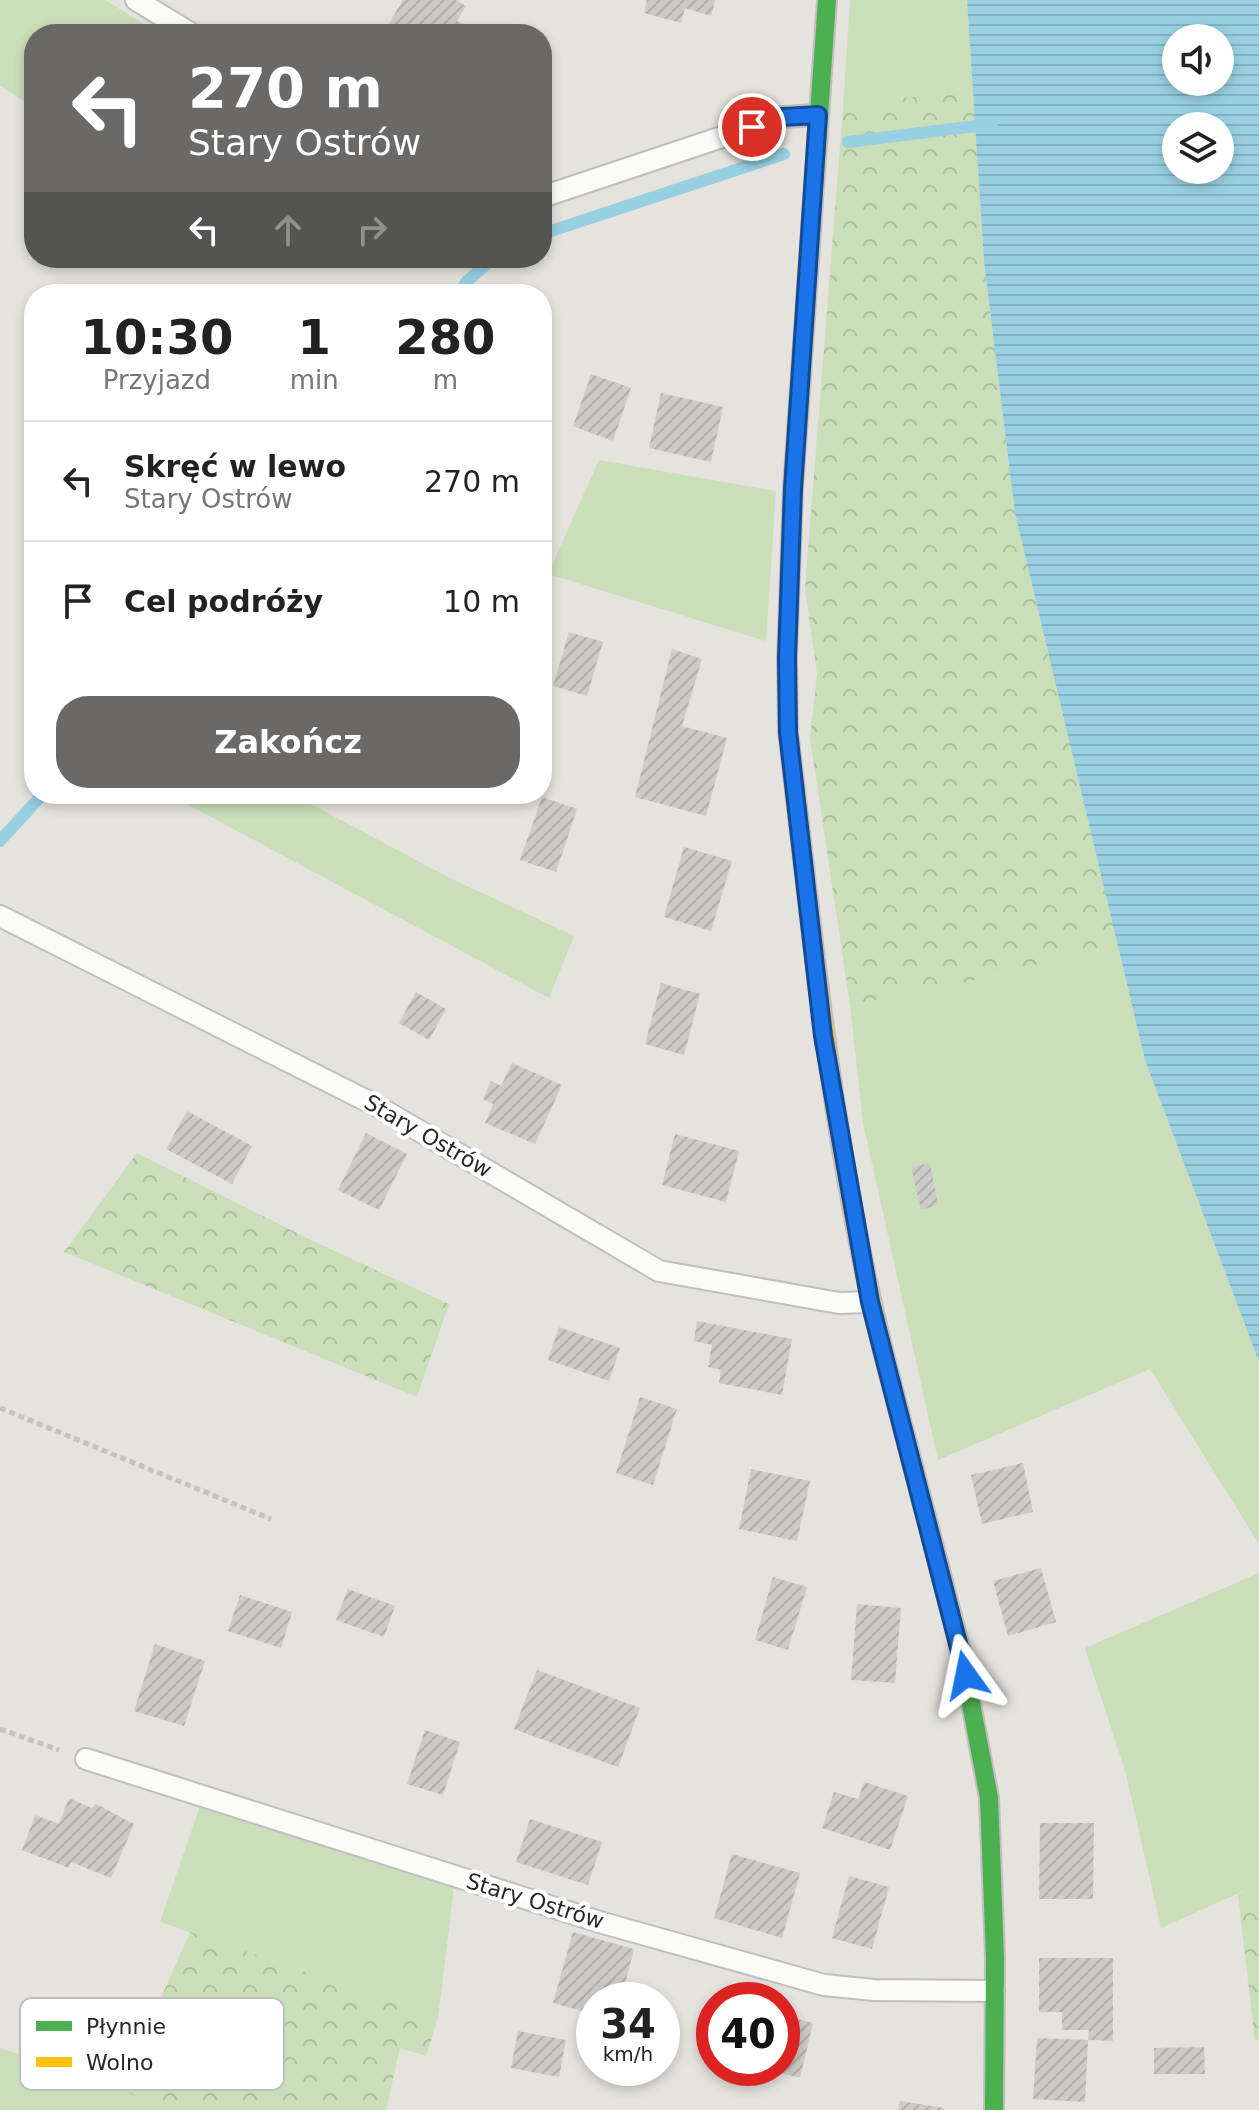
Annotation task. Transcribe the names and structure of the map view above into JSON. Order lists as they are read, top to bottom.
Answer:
{
  "streets": {
    "lane": ["Stary Ostrów"]
  },
  "legend": ["Płynnie", "Wolno"],
  "page": {
    "turn": ["270 m", "Stary Ostrów"],
    "eta": [
      "10:30",
      "Przyjazd",
      "1",
      "min",
      "280",
      "m"
    ],
    "list": [
      {
        "name": "Skręć w lewo",
        "note": "Stary Ostrów",
        "value": "270 m"
      },
      {
        "name": "Cel podróży",
        "value": "10 m"
      }
    ],
    "buttons": "Zakończ",
    "speed": "34 km/h",
    "limit": "40"
  }
}
